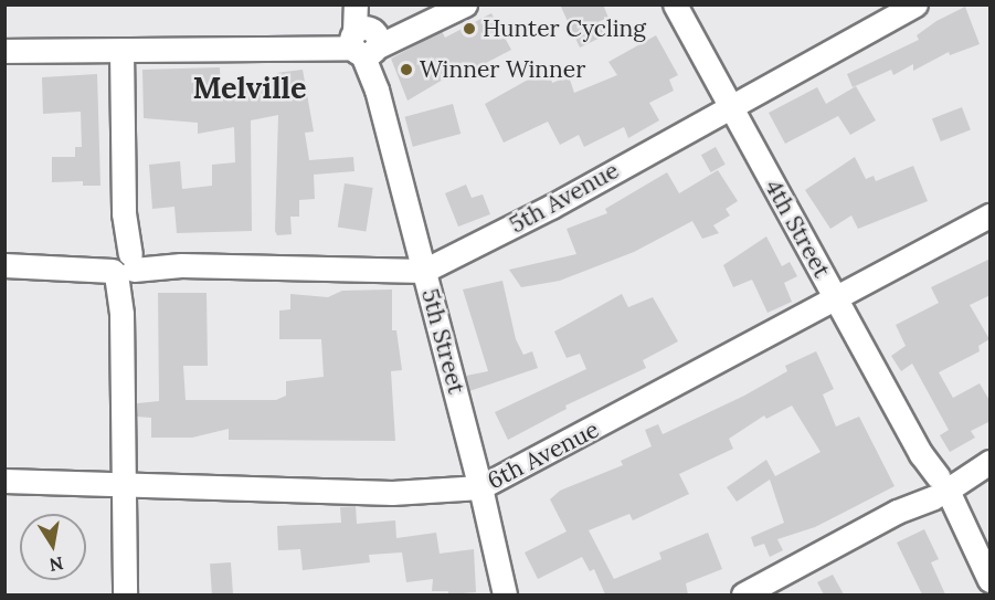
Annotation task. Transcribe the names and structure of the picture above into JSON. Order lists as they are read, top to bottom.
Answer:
{
  "streets": {
    "street": [
      "5th Avenue",
      "4th Street",
      "5th Street",
      "6th Avenue"
    ]
  },
  "crossings": [
    ["5th Avenue", "4th Street"],
    ["5th Avenue", "5th Street"],
    ["4th Street", "6th Avenue"],
    ["5th Street", "6th Avenue"]
  ],
  "districts": ["Melville"],
  "places": ["Hunter Cycling", "Winner Winner"],
  "north": "bottom"
}
